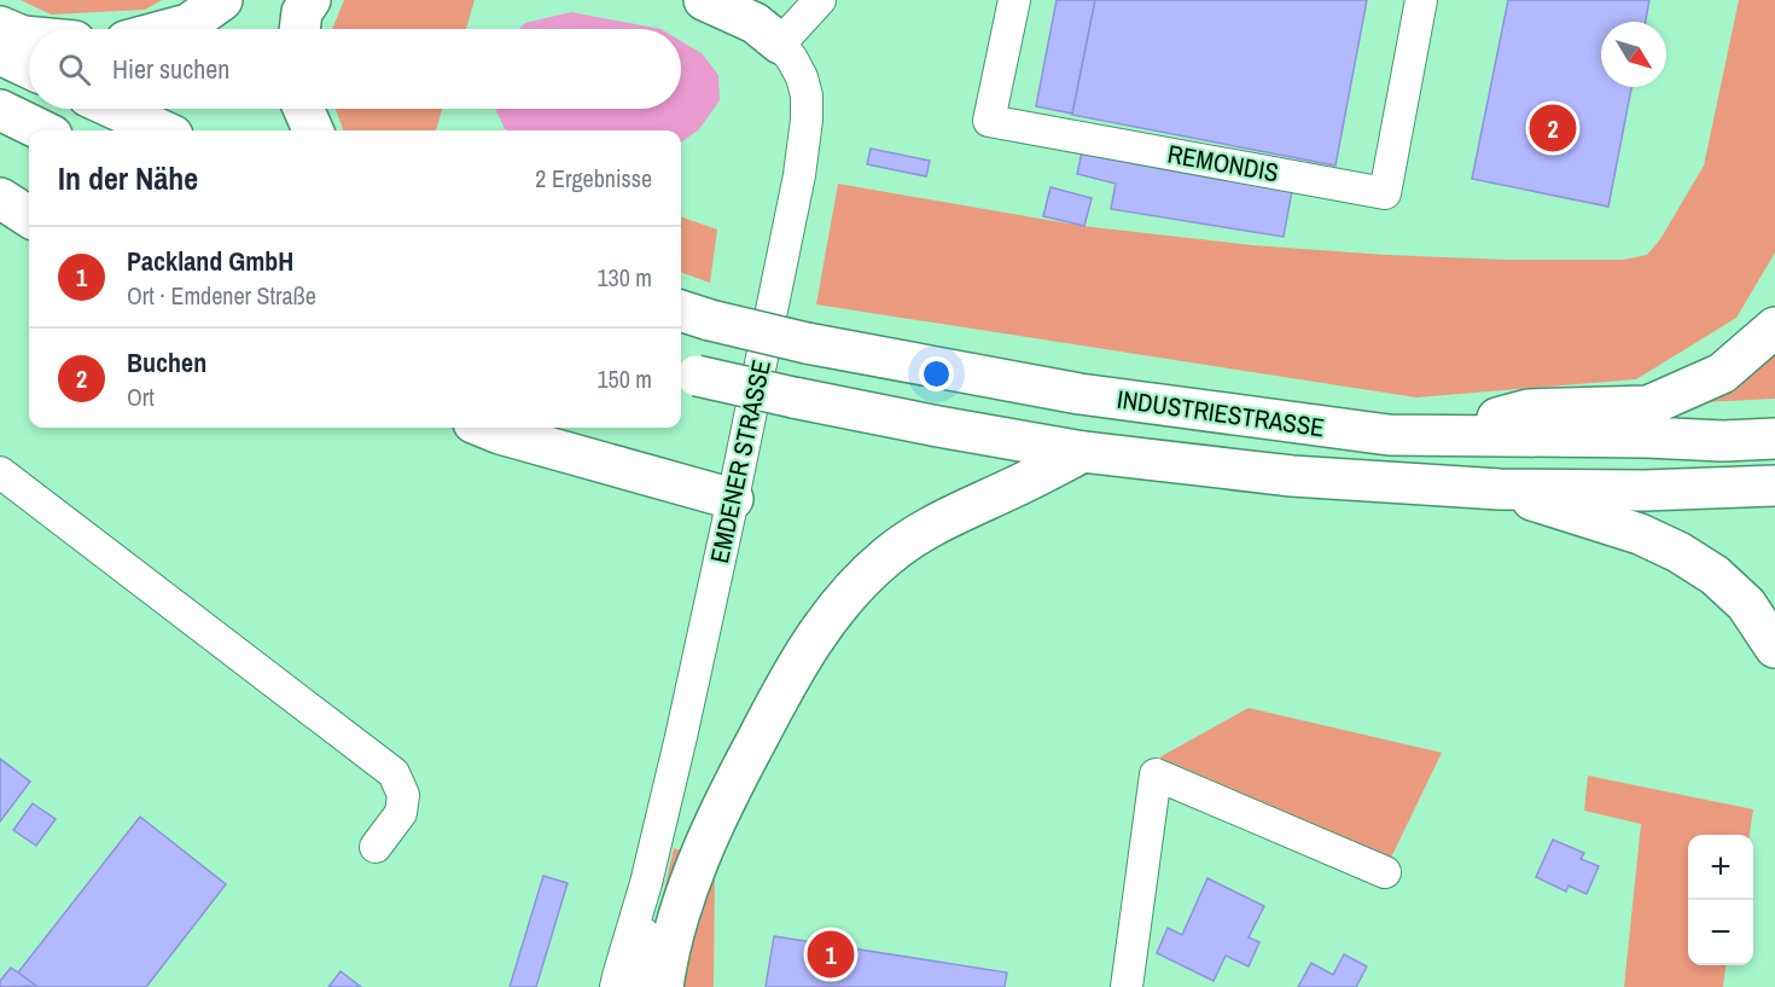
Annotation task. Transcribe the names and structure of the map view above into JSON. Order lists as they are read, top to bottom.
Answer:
{
  "streets": {
    "highway": ["INDUSTRIESTRASSE"],
    "street": ["REMONDIS", "EMDENER STRASSE"]
  },
  "north": "bottom right",
  "page": {
    "search": "Hier suchen",
    "pins": ["2", "1"],
    "heading": ["In der Nähe", "2 Ergebnisse"],
    "list": [
      {
        "mark": "1",
        "name": "Packland GmbH",
        "note": "Ort · Emdener Straße",
        "value": "130 m"
      },
      {
        "mark": "2",
        "name": "Buchen",
        "note": "Ort",
        "value": "150 m"
      }
    ],
    "map_buttons": ["+", "−"]
  }
}
